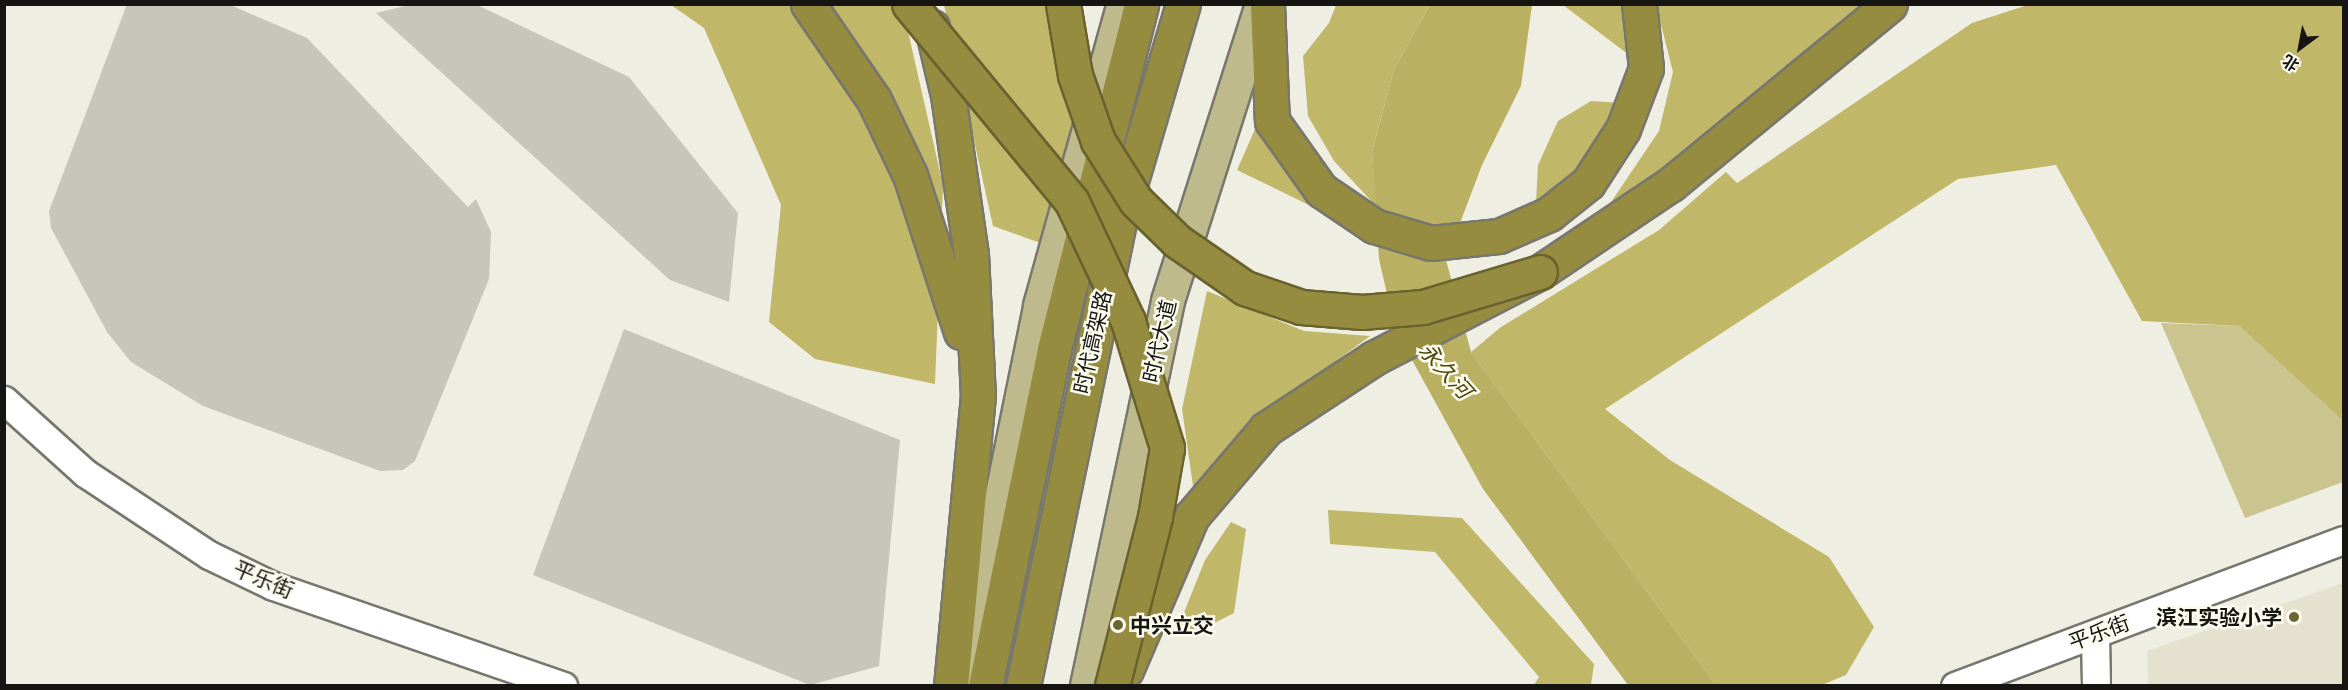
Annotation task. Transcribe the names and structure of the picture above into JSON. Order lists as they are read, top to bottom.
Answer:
{
  "streets": {
    "highway": ["时代高架路"],
    "main road": ["时代大道"],
    "street": ["平乐街"]
  },
  "water": ["永久河"],
  "places": ["滨江实验小学", "中兴立交"],
  "north": "bottom left"
}
